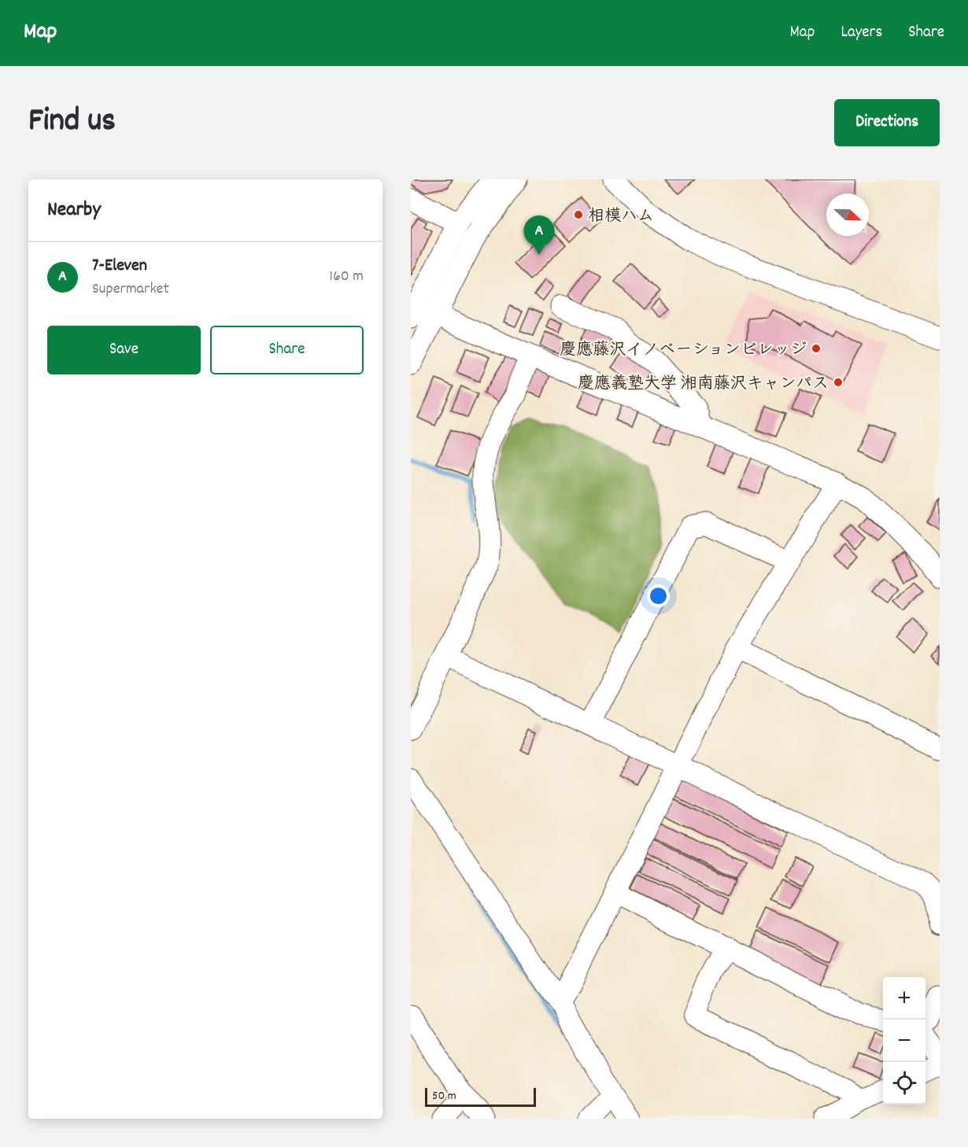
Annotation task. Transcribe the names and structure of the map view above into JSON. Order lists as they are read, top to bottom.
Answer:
{
  "places": ["相模ハム", "慶應藤沢イノベーションビレッジ", "慶應義塾大学 湘南藤沢キャンパス"],
  "scale_bar": "50 m",
  "north": "right",
  "page": {
    "header": "Map",
    "nav": ["Map", "Layers", "Share"],
    "title": "Find us",
    "buttons": [
      "Directions",
      ["Save", "Share"]
    ],
    "heading": "Nearby",
    "pins": "A",
    "list": [
      {
        "mark": "A",
        "name": "7-Eleven",
        "note": "Supermarket",
        "value": "160 m"
      }
    ],
    "map_buttons": ["+", "−"],
    "scale": "50 m"
  }
}
